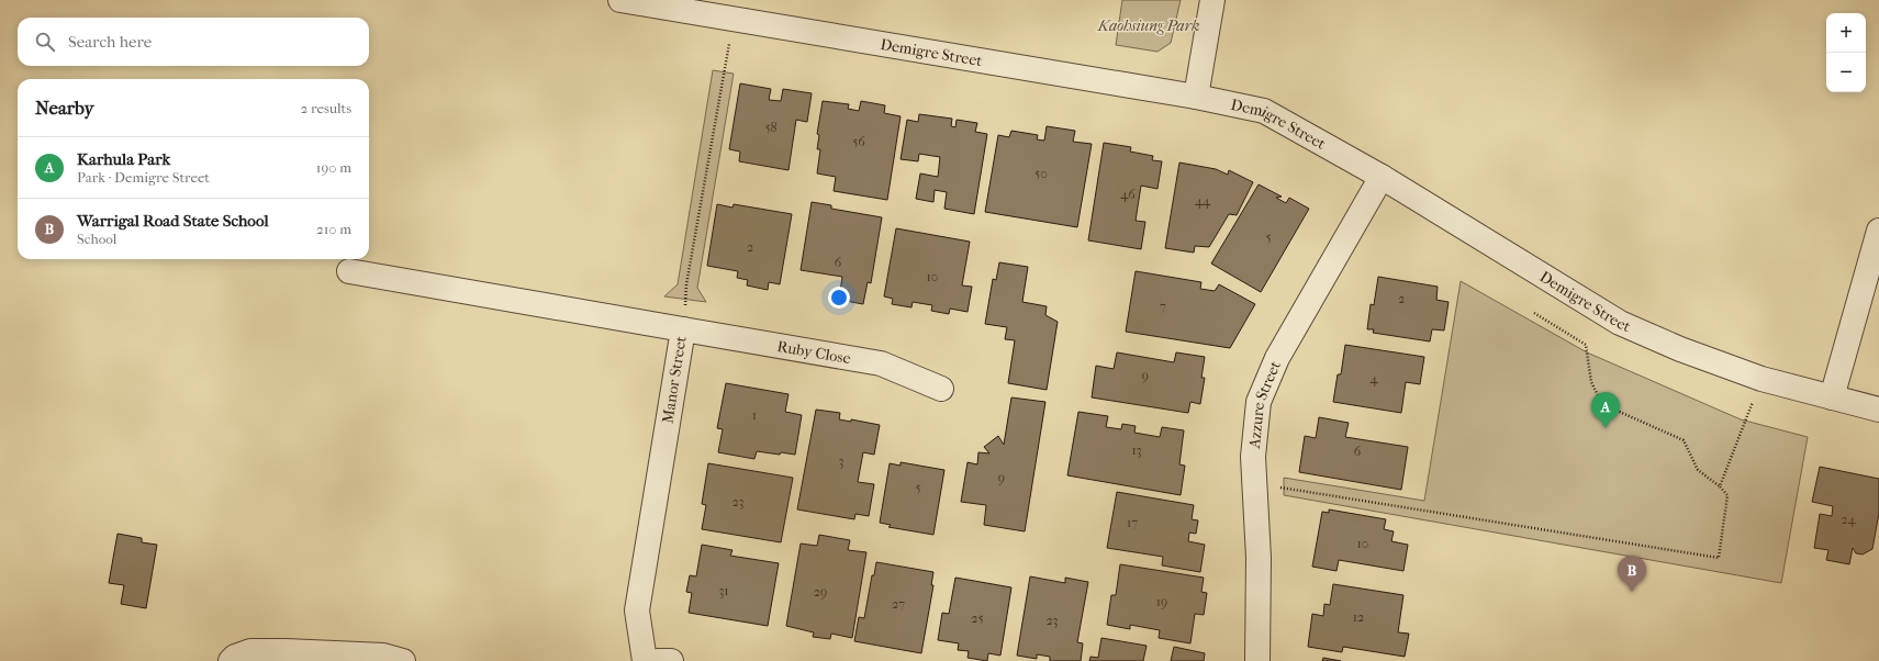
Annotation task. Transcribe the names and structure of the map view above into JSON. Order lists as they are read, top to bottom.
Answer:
{
  "streets": {
    "street": [
      "Demigre Street",
      "Ruby Close",
      "Manor Street",
      "Azzure Street"
    ]
  },
  "crossings": [
    ["Demigre Street", "Azzure Street"],
    ["Ruby Close", "Manor Street"]
  ],
  "parks": ["Kaohsiung Park"],
  "house_numbers": [
    "58",
    "56",
    "50",
    "46",
    "44",
    "5",
    "2",
    "6",
    "10",
    "2",
    "7",
    "9",
    "4",
    "1",
    "13",
    "6",
    "3",
    "9",
    "5",
    "23",
    "24",
    "17",
    "10",
    "31",
    "29",
    "19",
    "27",
    "12",
    "25",
    "23"
  ],
  "page": {
    "map_buttons": ["+", "−"],
    "search": "Search here",
    "heading": ["Nearby", "2 results"],
    "list": [
      {
        "mark": "A",
        "name": "Karhula Park",
        "note": "Park · Demigre Street",
        "value": "190 m"
      },
      {
        "mark": "B",
        "name": "Warrigal Road State School",
        "note": "School",
        "value": "210 m"
      }
    ],
    "pins": ["A", "B"]
  }
}
